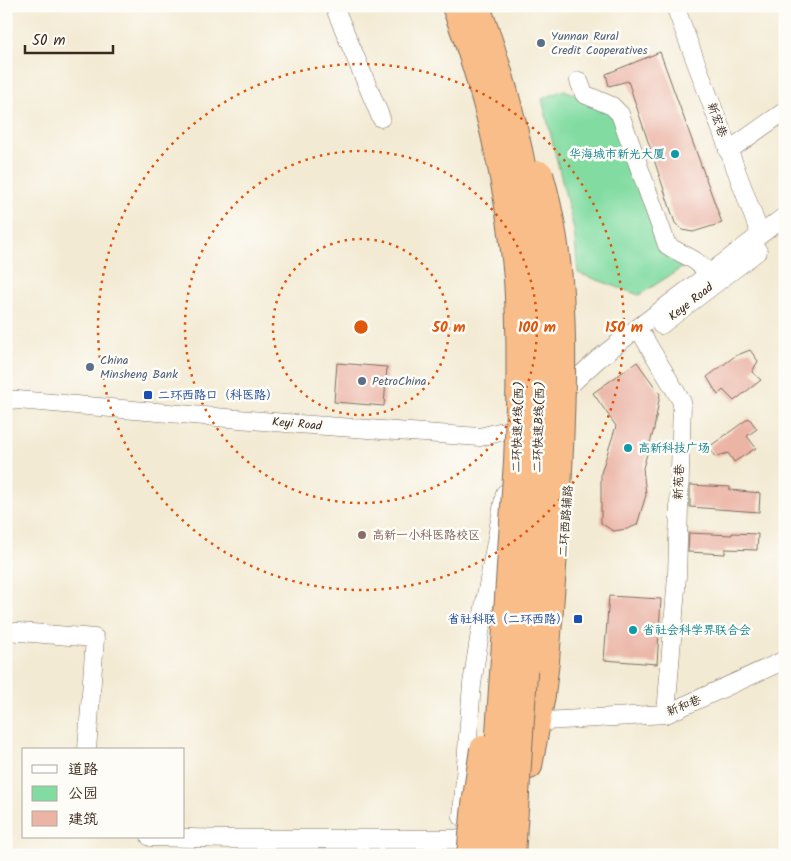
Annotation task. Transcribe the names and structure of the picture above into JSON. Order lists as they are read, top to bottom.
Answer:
{
  "streets": {
    "highway": ["二环快速A线(西)", "二环快速B线(西)"],
    "street": [
      "新宏巷",
      "Keye Road",
      "Keyi Road",
      "新苑巷",
      "二环西路辅路",
      "新和巷"
    ]
  },
  "crossings": [
    ["新宏巷", "Keye Road"],
    ["Keye Road", "Keyi Road"],
    ["Keye Road", "新苑巷"],
    ["Keye Road", "二环西路辅路"],
    ["Keyi Road", "二环西路辅路"],
    ["新苑巷", "新和巷"],
    ["二环西路辅路", "新和巷"]
  ],
  "places": {
    "other": [
      "Yunnan Rural Credit Cooperatives",
      "华海城市新光大厦",
      "China Minsheng Bank",
      "PetroChina",
      "高新科技广场",
      "高新一小科医路校区",
      "省社会科学界联合会"
    ],
    "transit": ["二环西路口（科医路）", "省社科联（二环西路）"]
  },
  "legend": ["道路", "公园", "建筑"],
  "scale_bar": "50 m",
  "rings": ["50 m", "100 m", "150 m"]
}
